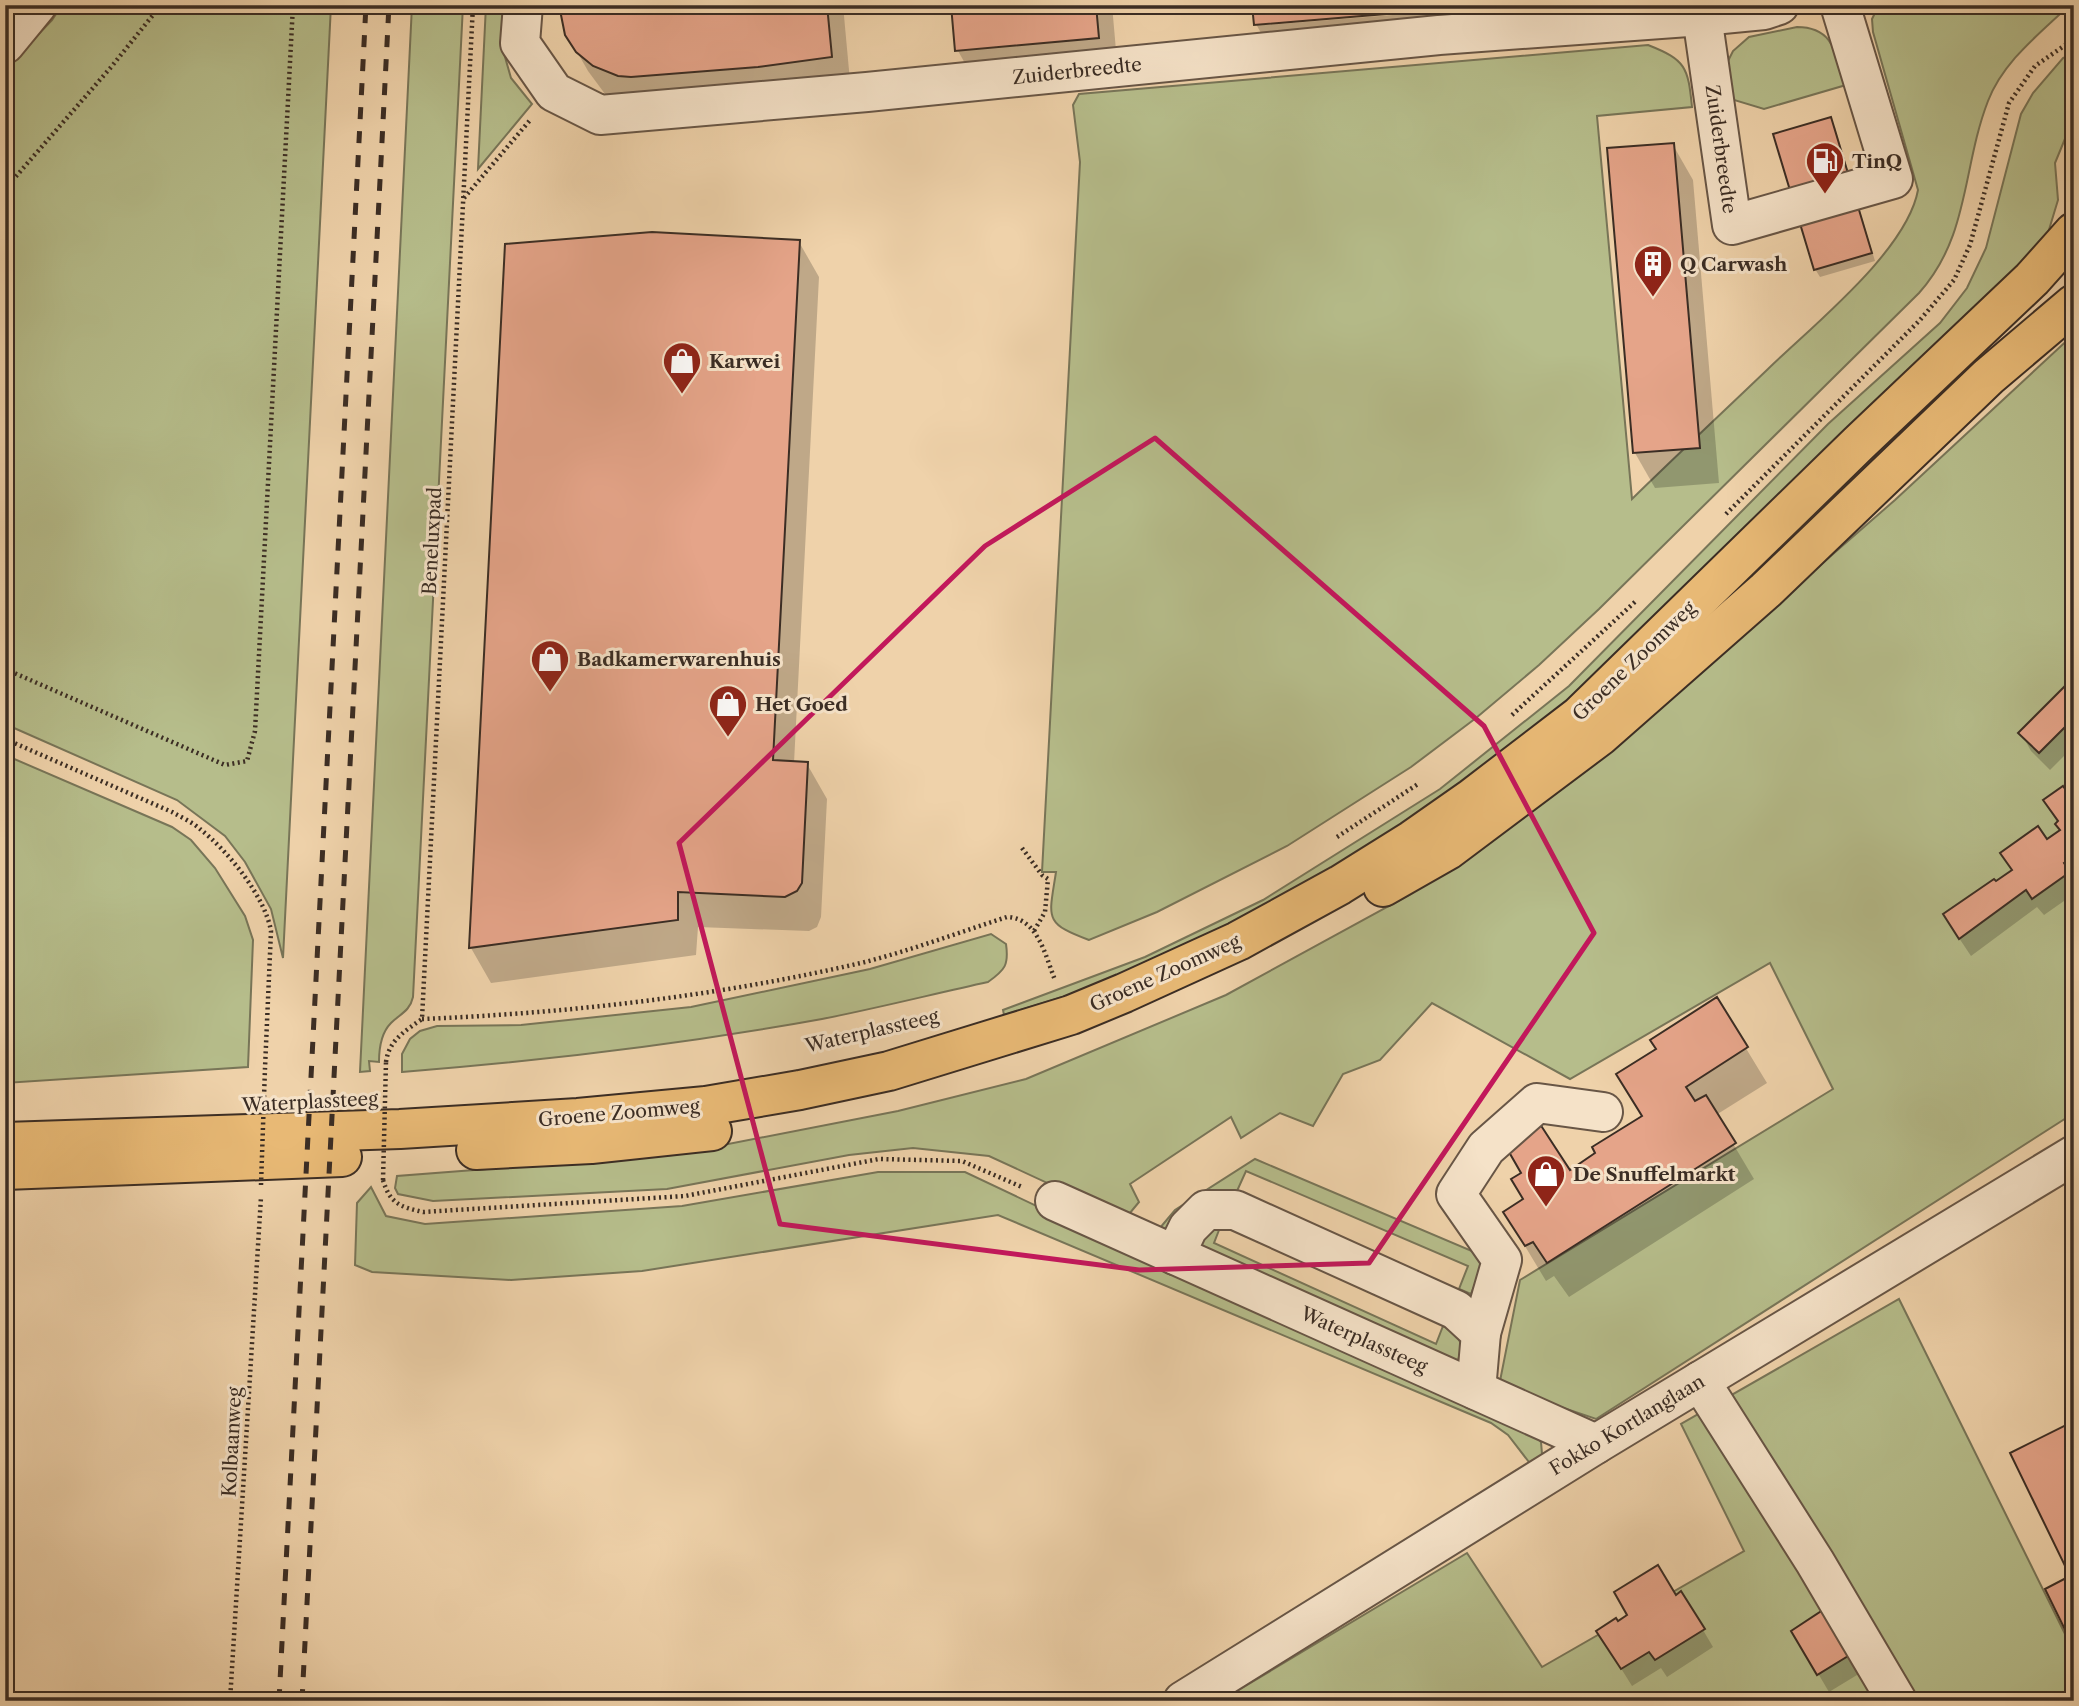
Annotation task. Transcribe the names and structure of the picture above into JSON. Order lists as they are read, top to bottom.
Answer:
{
  "streets": {
    "main road": ["Groene Zoomweg"],
    "street": ["Zuiderbreedte", "Waterplassteeg", "Fokko Kortlanglaan"],
    "path": ["Beneluxpad", "Kolbaanweg"]
  },
  "crossings": [
    ["Waterplassteeg", "Fokko Kortlanglaan"],
    ["Waterplassteeg", "Kolbaanweg"]
  ],
  "places": {
    "fuel station": ["TinQ"],
    "building": ["Q Carwash"],
    "shop": [
      "Karwei",
      "Badkamerwarenhuis",
      "Het Goed",
      "De Snuffelmarkt"
    ]
  }
}
